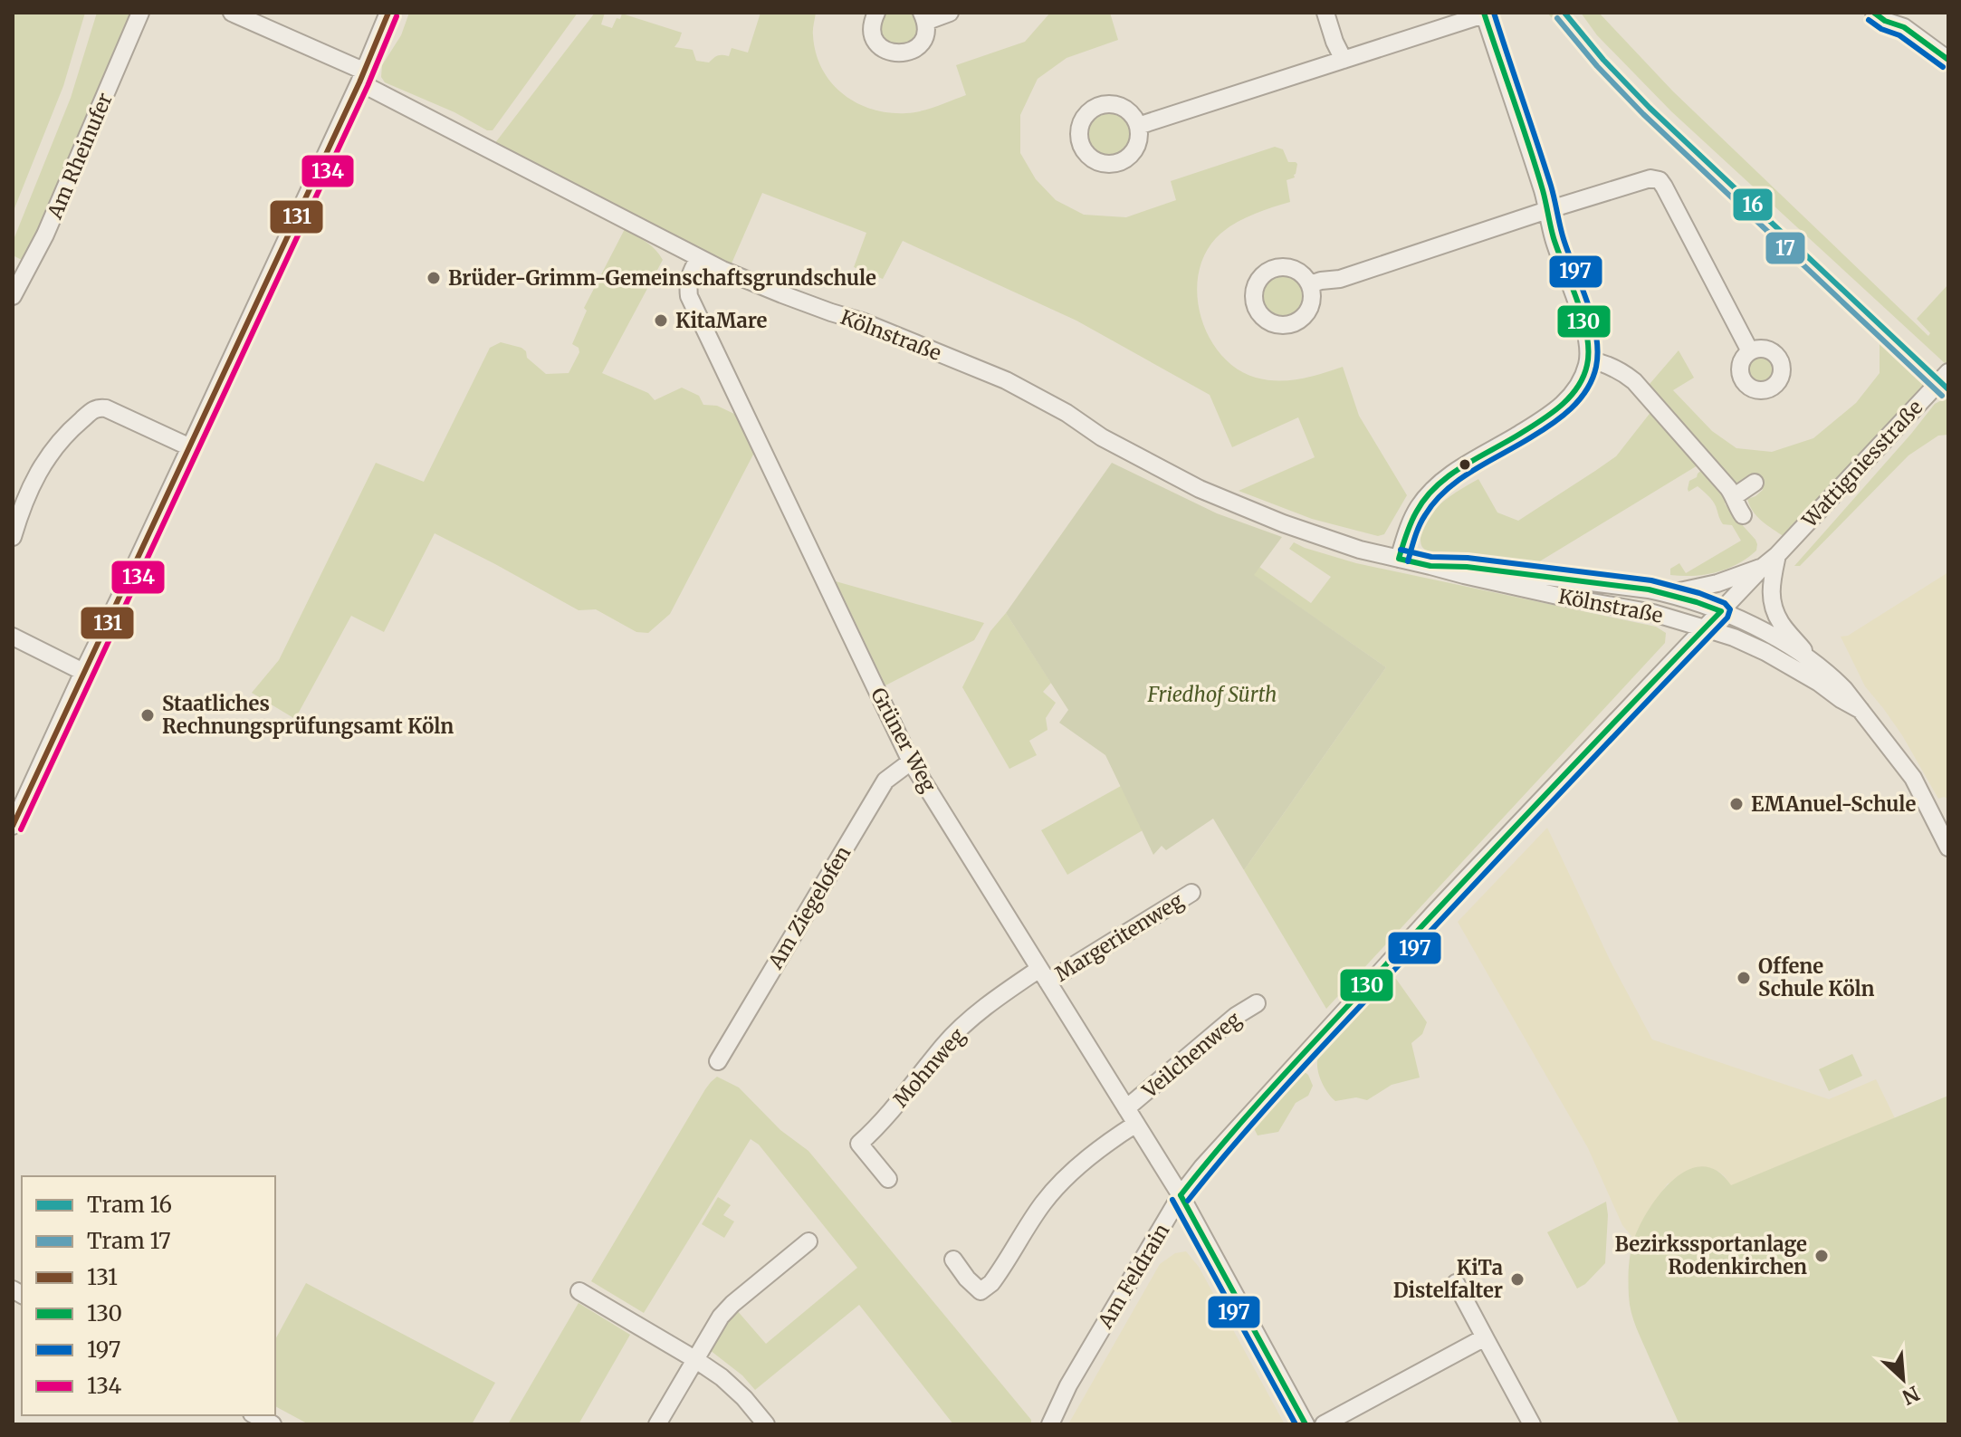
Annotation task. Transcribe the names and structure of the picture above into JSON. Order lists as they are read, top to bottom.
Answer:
{
  "streets": {
    "street": [
      "Am Rheinufer",
      "Kölnstraße",
      "Wattigniesstraße",
      "Grüner Weg",
      "Am Ziegelofen",
      "Margeritenweg",
      "Veilchenweg",
      "Mohnweg",
      "Am Feldrain"
    ]
  },
  "crossings": [
    ["Kölnstraße", "Wattigniesstraße"],
    ["Kölnstraße", "Grüner Weg"],
    ["Kölnstraße", "Am Feldrain"],
    ["Wattigniesstraße", "Am Feldrain"],
    ["Grüner Weg", "Am Ziegelofen"],
    ["Grüner Weg", "Margeritenweg"],
    ["Grüner Weg", "Veilchenweg"],
    ["Grüner Weg", "Mohnweg"],
    ["Grüner Weg", "Am Feldrain"],
    ["Margeritenweg", "Mohnweg"]
  ],
  "parks": ["Friedhof Sürth"],
  "places": [
    "Brüder-Grimm-Gemeinschaftsgrundschule",
    "KitaMare",
    "Staatliches Rechnungsprüfungsamt Köln",
    "EMAnuel-Schule",
    "Offene Schule Köln",
    "Bezirkssportanlage Rodenkirchen",
    "KiTa Distelfalter"
  ],
  "lines": [
    "tram line 16",
    "transit line 131",
    "transit line 130",
    "transit line 197",
    "transit line 134",
    "tram line 17"
  ],
  "legend": [
    "Tram 16",
    "Tram 17",
    "131",
    "130",
    "197",
    "134"
  ],
  "north": "bottom right"
}
